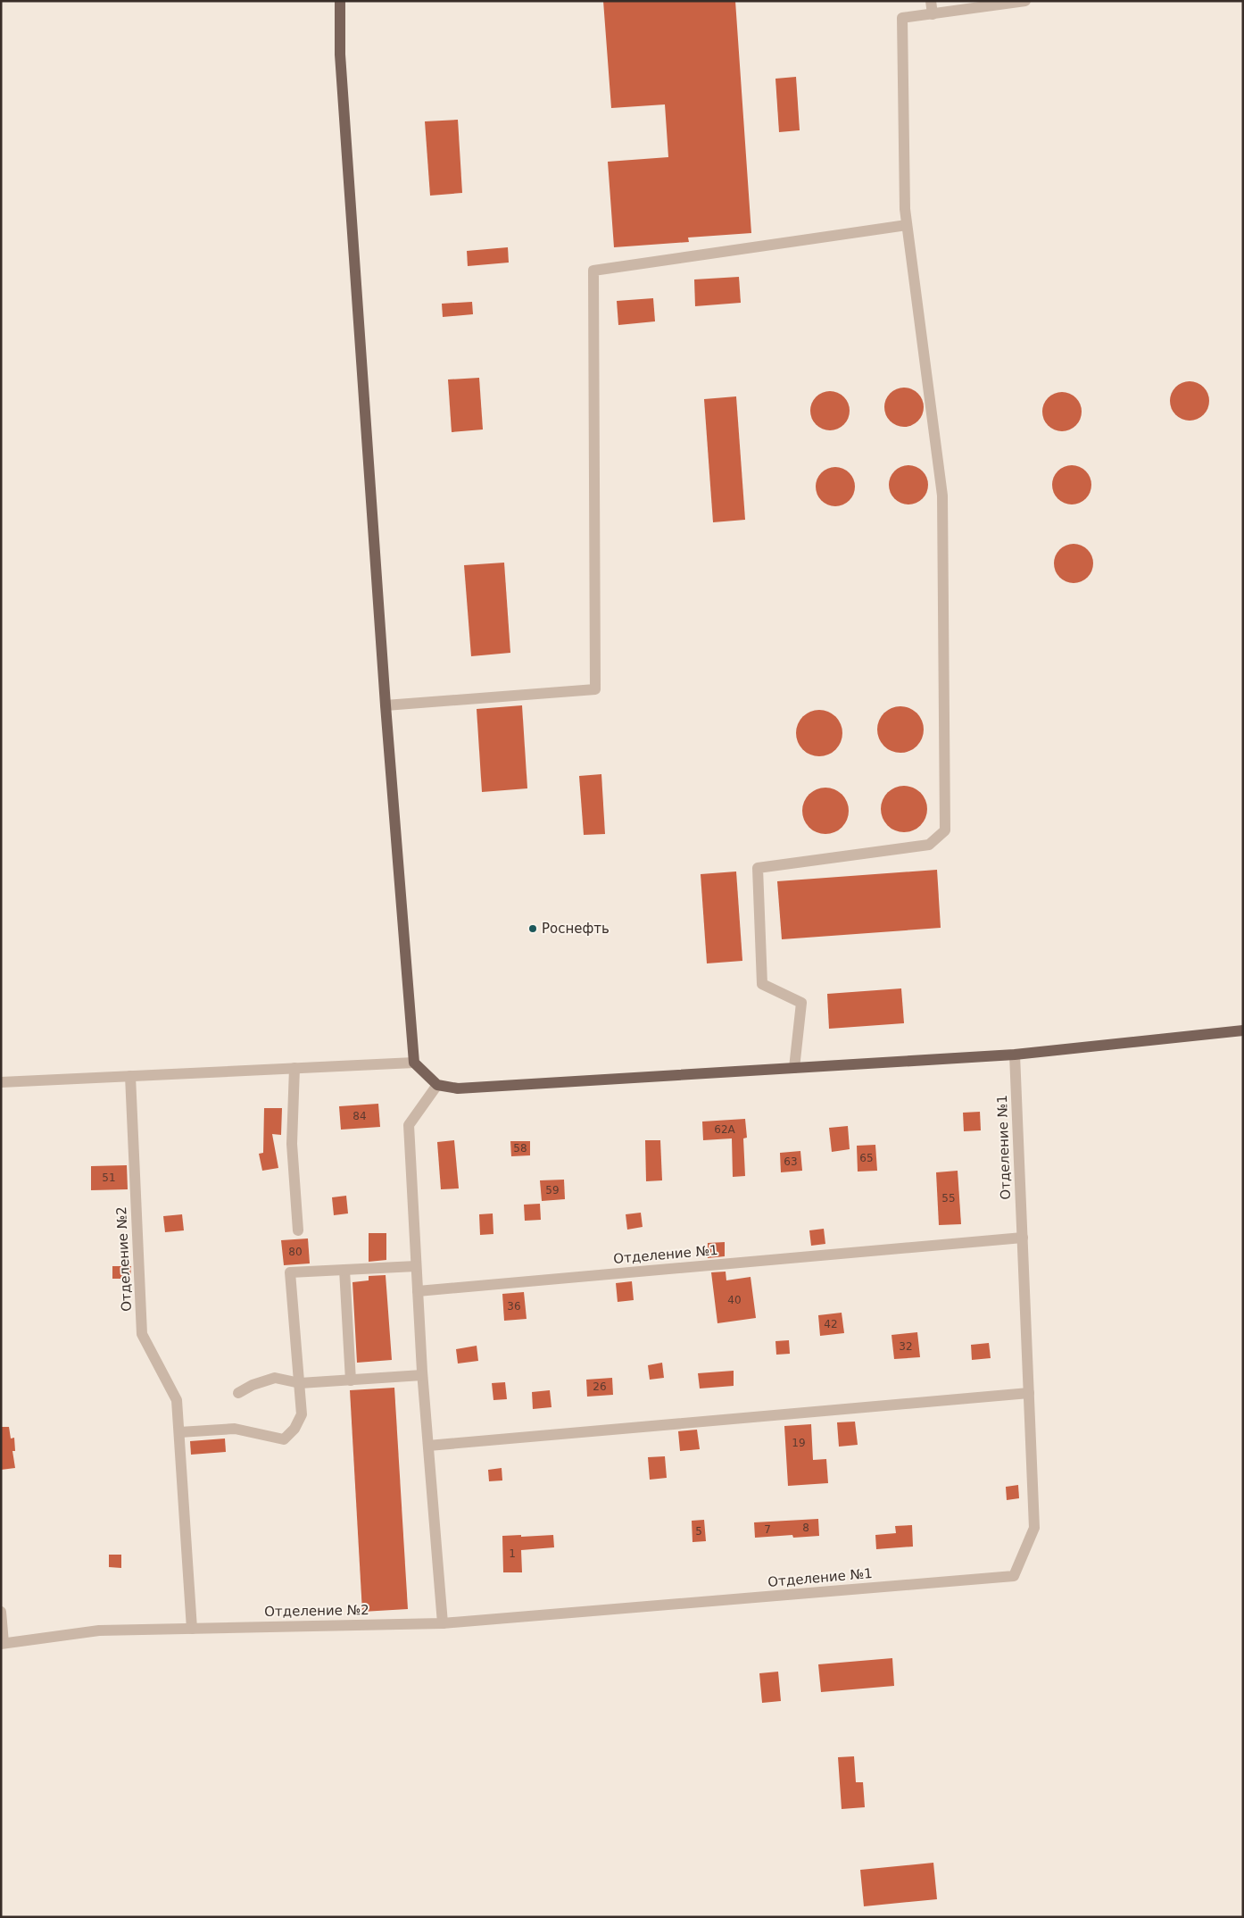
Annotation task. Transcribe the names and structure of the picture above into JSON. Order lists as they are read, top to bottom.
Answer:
{
  "streets": {
    "street": ["Отделение №1", "Отделение №2"]
  },
  "crossings": [
    ["Отделение №1", "Отделение №2"]
  ],
  "places": ["Роснефть"],
  "house_numbers": [
    "84",
    "62А",
    "58",
    "65",
    "63",
    "51",
    "59",
    "55",
    "80",
    "40",
    "36",
    "42",
    "32",
    "26",
    "19",
    "8",
    "7",
    "5",
    "1"
  ]
}
